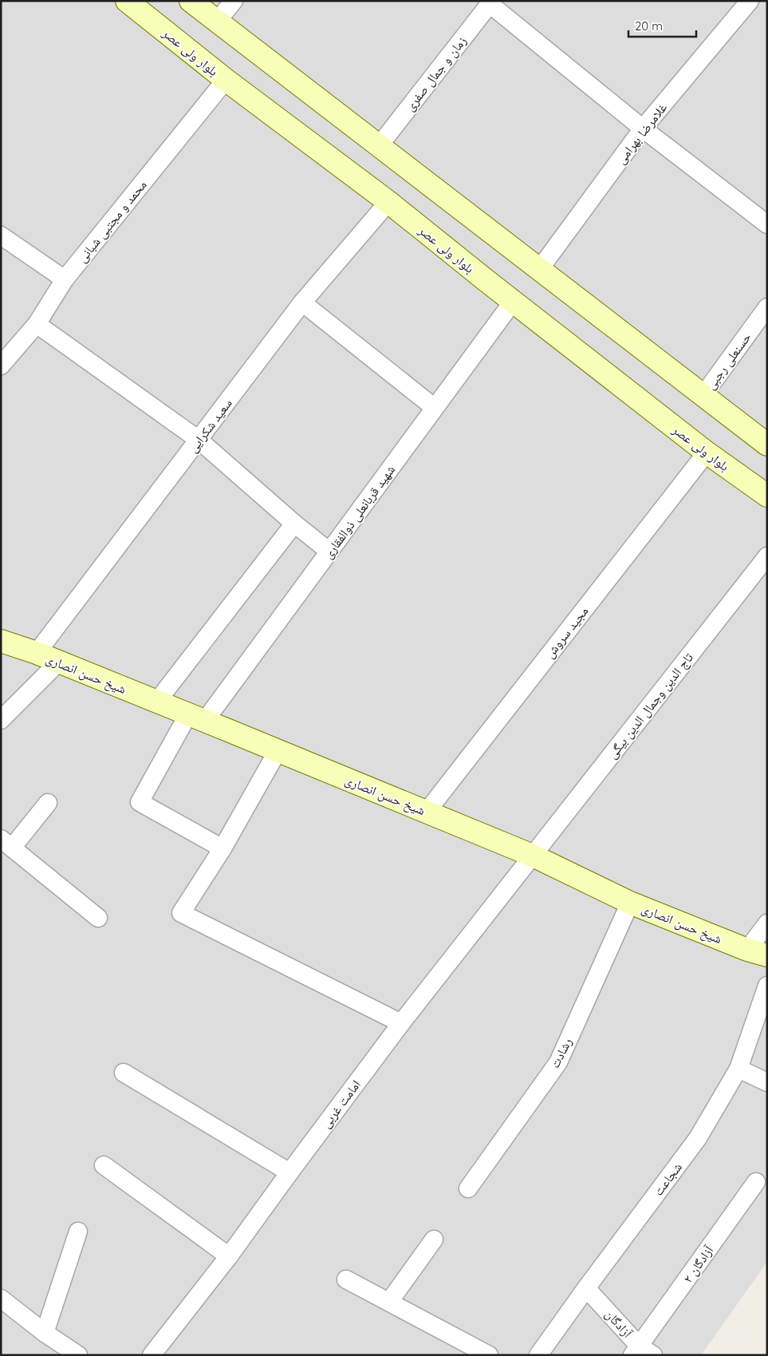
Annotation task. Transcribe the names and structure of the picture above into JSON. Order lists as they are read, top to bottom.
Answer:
{
  "streets": {
    "main road": ["بلوار ولی عصر", "شیخ حسن انصاری"],
    "street": [
      "زمان و جمال صفری",
      "غلامرضا بهرامی",
      "محمد و مجتبی شبانی",
      "حسنعلی رجبی",
      "سعید شکرایی",
      "شهید قربانعلی ذوالفقاری",
      "مجید سروش",
      "تاج الدین وجمال الدین بیگی",
      "رشادت",
      "امامت غربی",
      "شجاعت",
      "آزادگان ۲",
      "آزادگان"
    ]
  },
  "crossings": [
    ["بلوار ولی عصر", "محمد و مجتبی شبانی"],
    ["بلوار ولی عصر", "سعید شکرایی"],
    ["بلوار ولی عصر", "شهید قربانعلی ذوالفقاری"],
    ["بلوار ولی عصر", "مجید سروش"],
    ["سعید شکرایی", "شیخ حسن انصاری"],
    ["شهید قربانعلی ذوالفقاری", "شیخ حسن انصاری"],
    ["مجید سروش", "شیخ حسن انصاری"],
    ["شیخ حسن انصاری", "تاج الدین وجمال الدین بیگی"],
    ["شیخ حسن انصاری", "رشادت"],
    ["شیخ حسن انصاری", "امامت غربی"],
    ["تاج الدین وجمال الدین بیگی", "امامت غربی"],
    ["شجاعت", "آزادگان"],
    ["آزادگان ۲", "آزادگان"]
  ],
  "scale_bar": "20 m"
}
